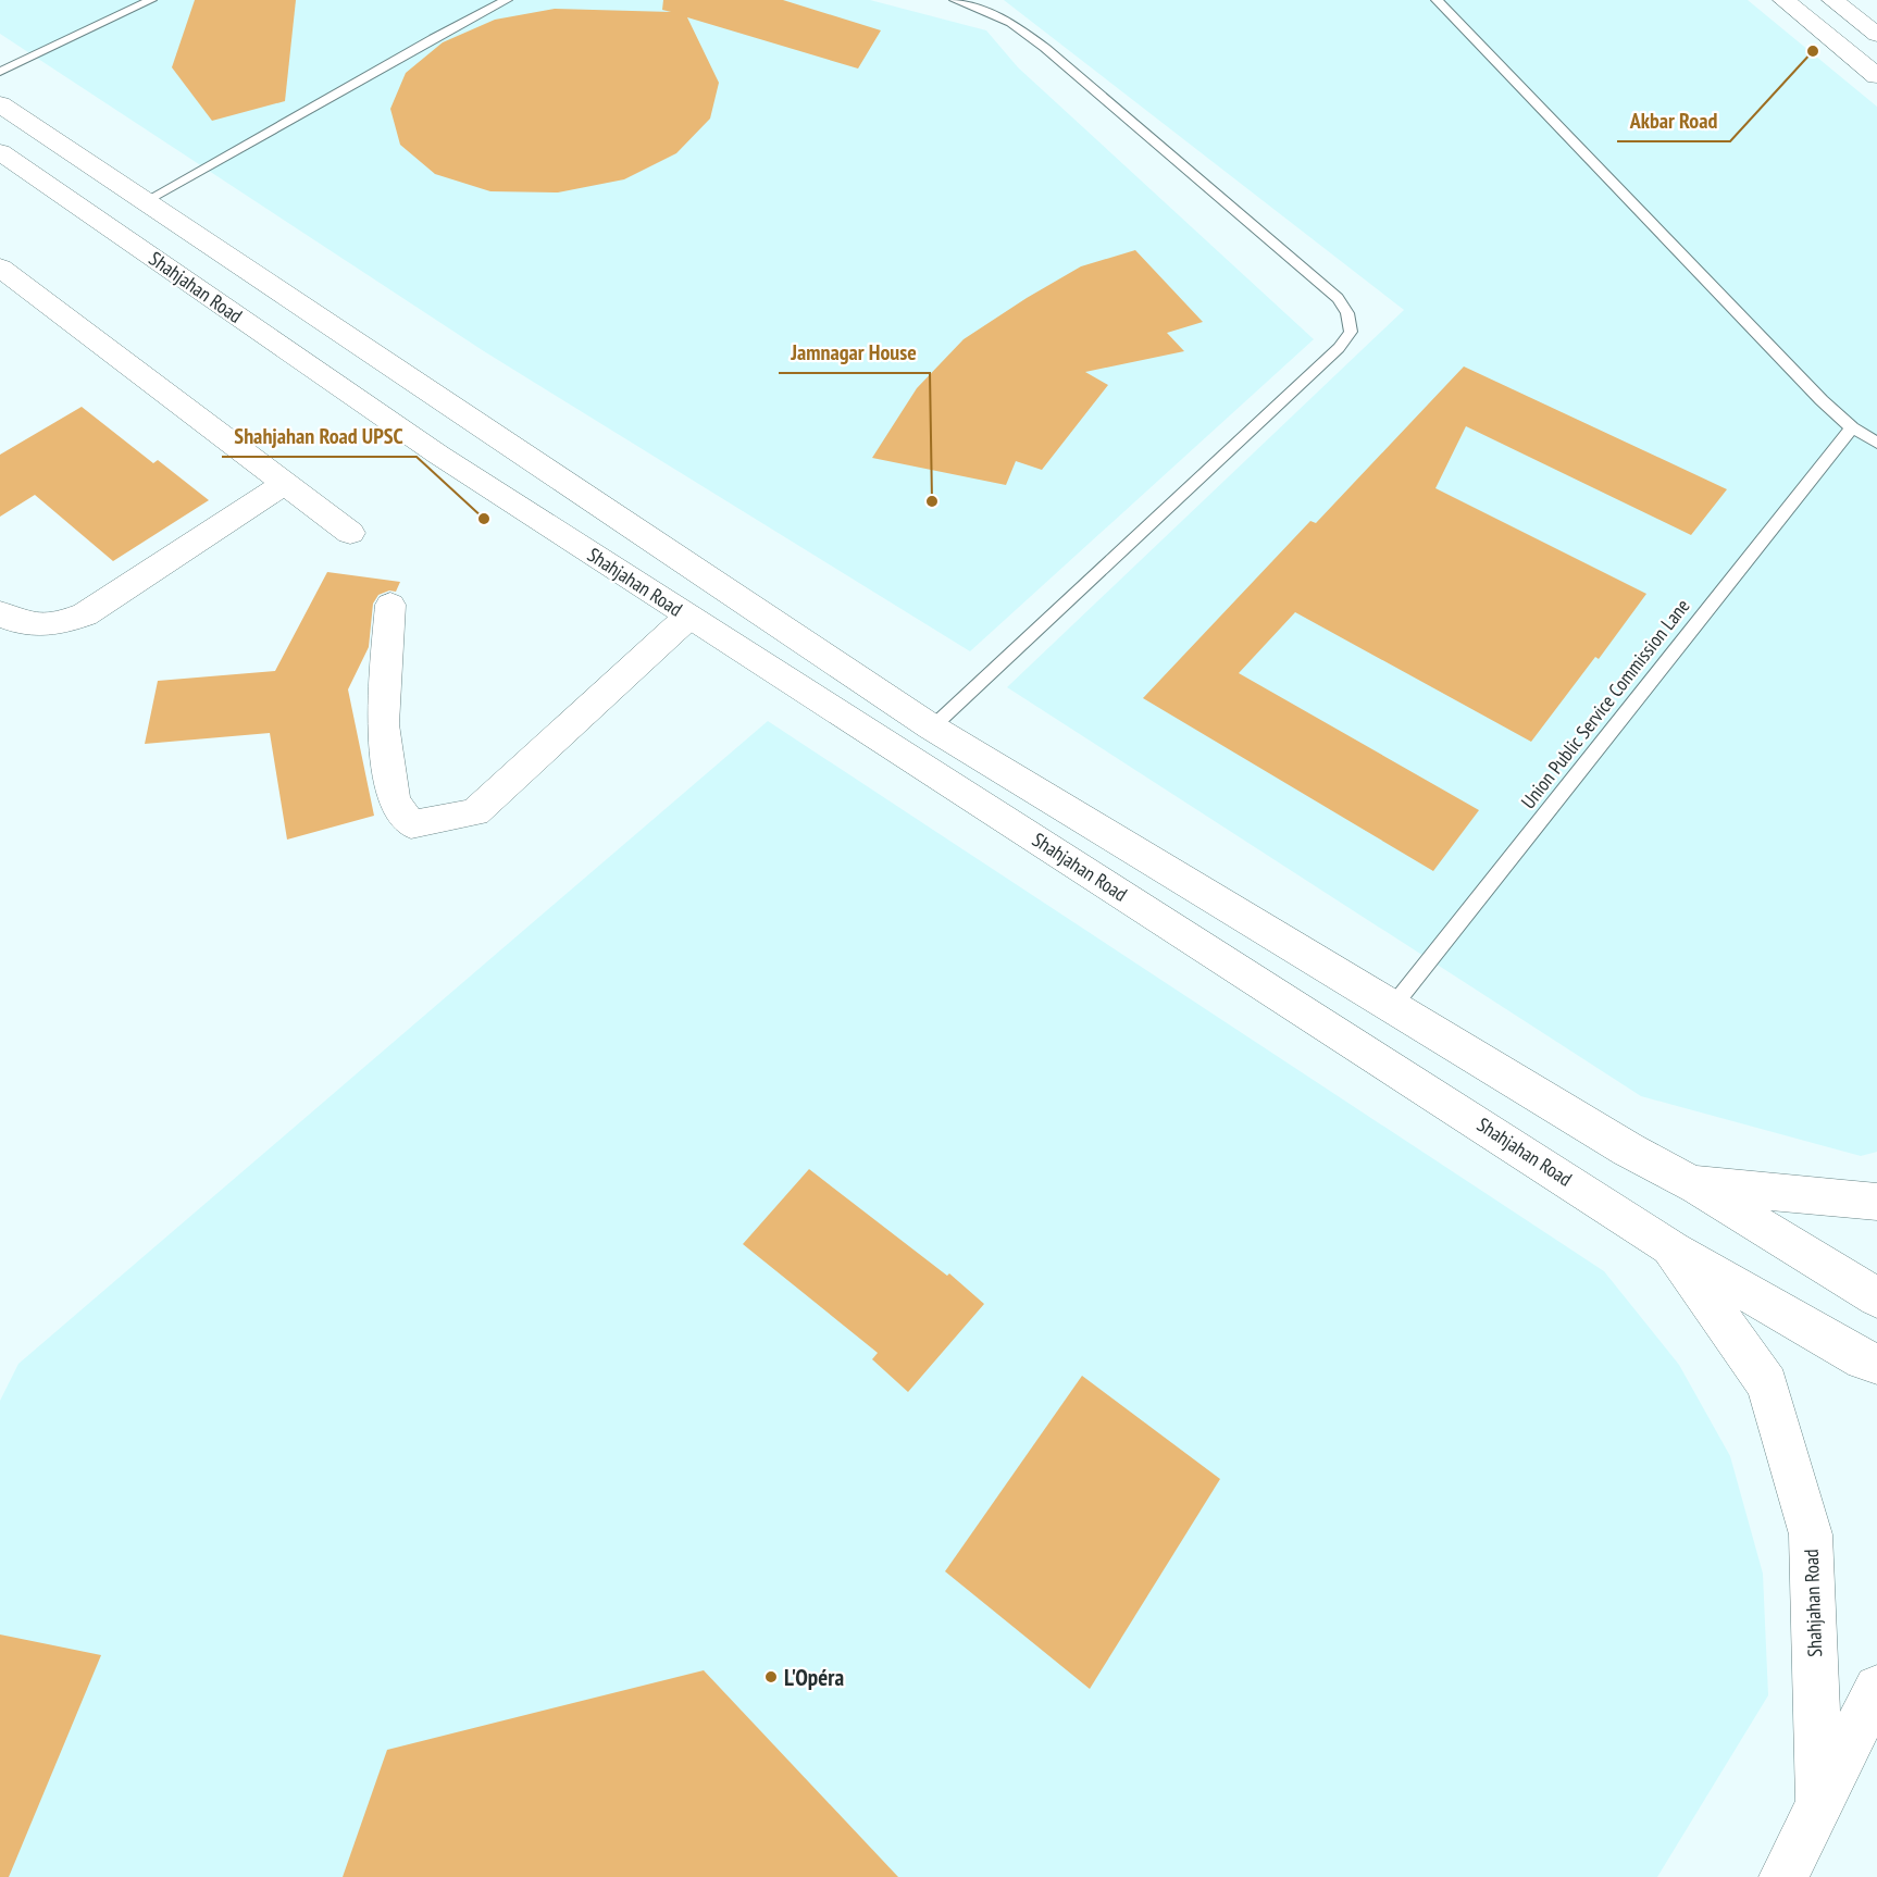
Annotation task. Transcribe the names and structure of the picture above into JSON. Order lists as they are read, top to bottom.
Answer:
{
  "streets": {
    "main road": ["Shahjahan Road"],
    "lane": ["Union Public Service Commission Lane"]
  },
  "crossings": [
    ["Shahjahan Road", "Union Public Service Commission Lane"]
  ],
  "places": [
    "Akbar Road",
    "Jamnagar House",
    "Shahjahan Road UPSC",
    "L'Opéra"
  ]
}
